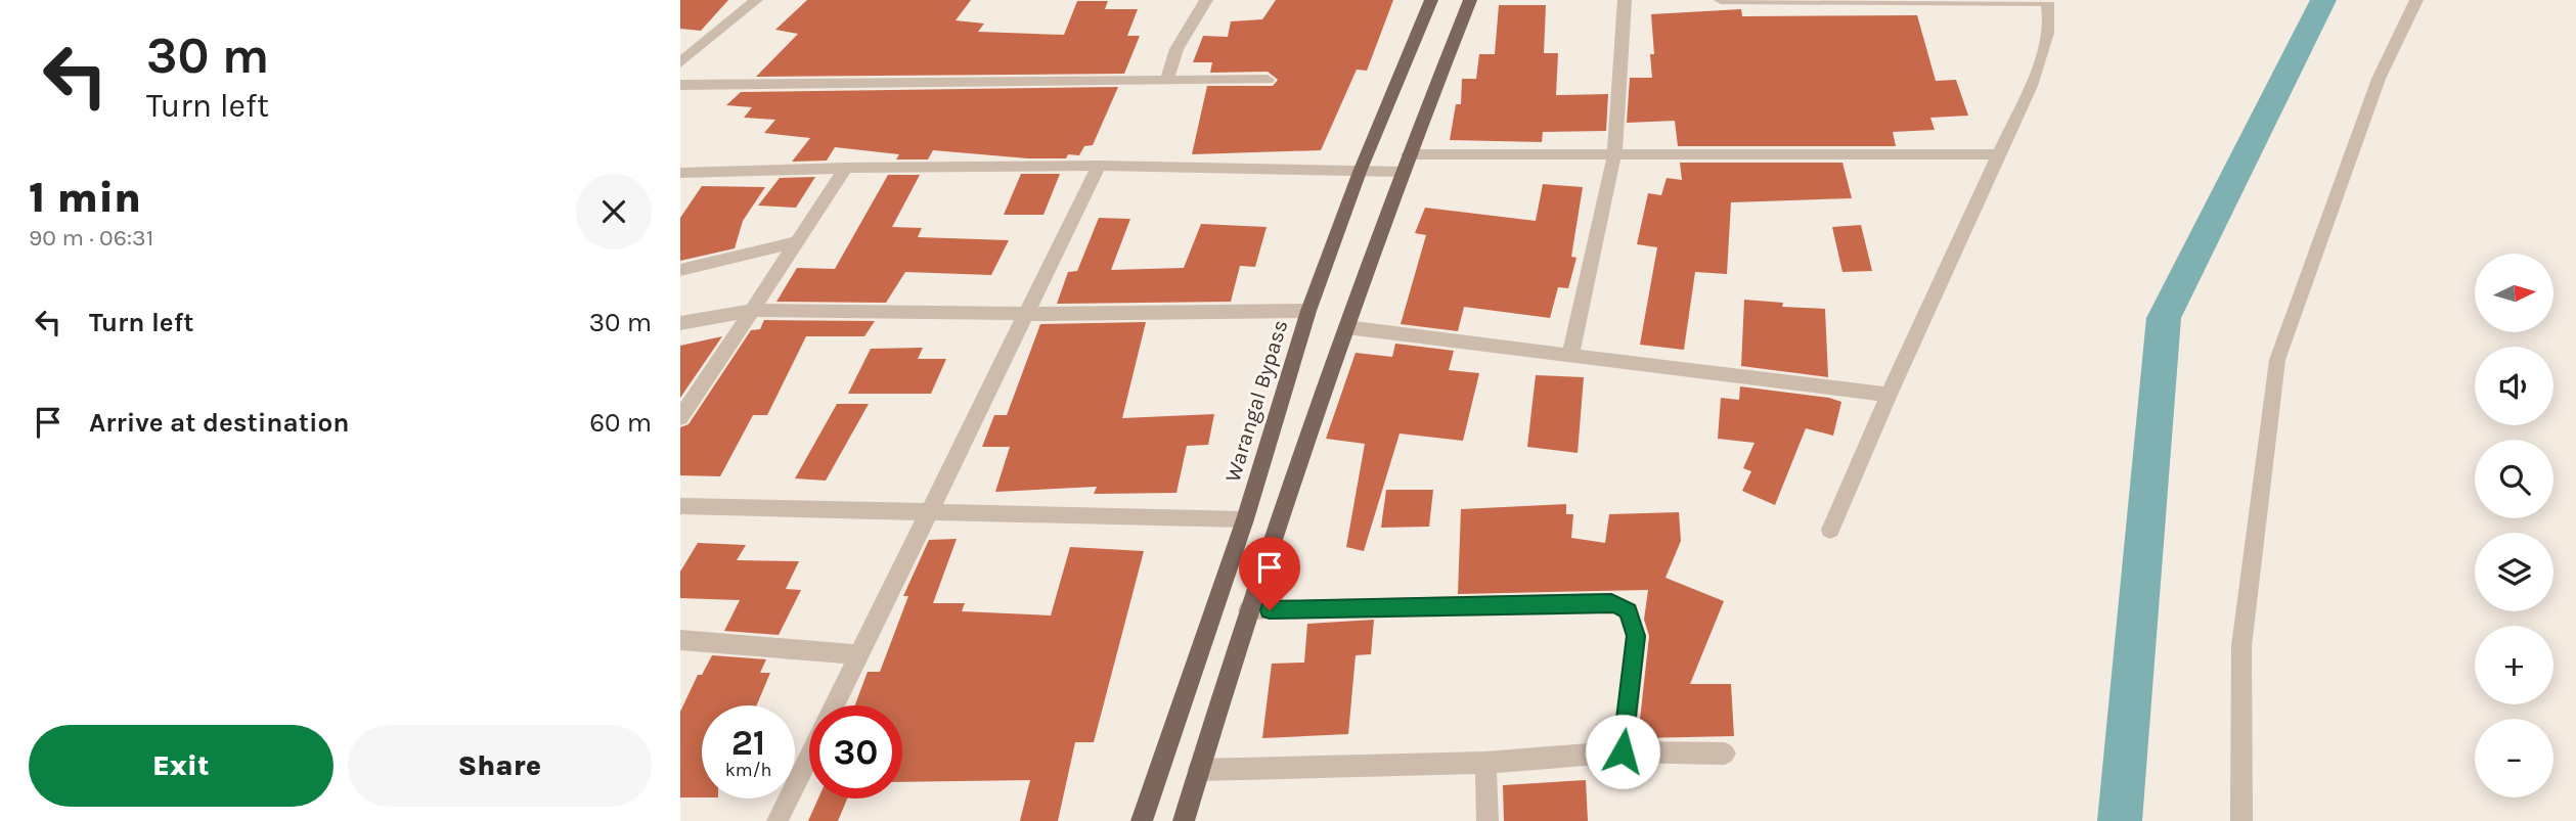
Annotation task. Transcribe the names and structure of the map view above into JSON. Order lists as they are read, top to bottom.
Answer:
{
  "streets": {
    "main road": ["Warangal Bypass"]
  },
  "north": "right",
  "page": {
    "turn": ["30 m", "Turn left"],
    "heading": ["1 min", "90 m · 06:31"],
    "map_buttons": ["+", "−"],
    "list": [
      {
        "name": "Turn left",
        "value": "30 m"
      },
      {
        "name": "Arrive at destination",
        "value": "60 m"
      }
    ],
    "speed": "21 km/h",
    "limit": "30",
    "buttons": ["Exit", "Share"]
  }
}
